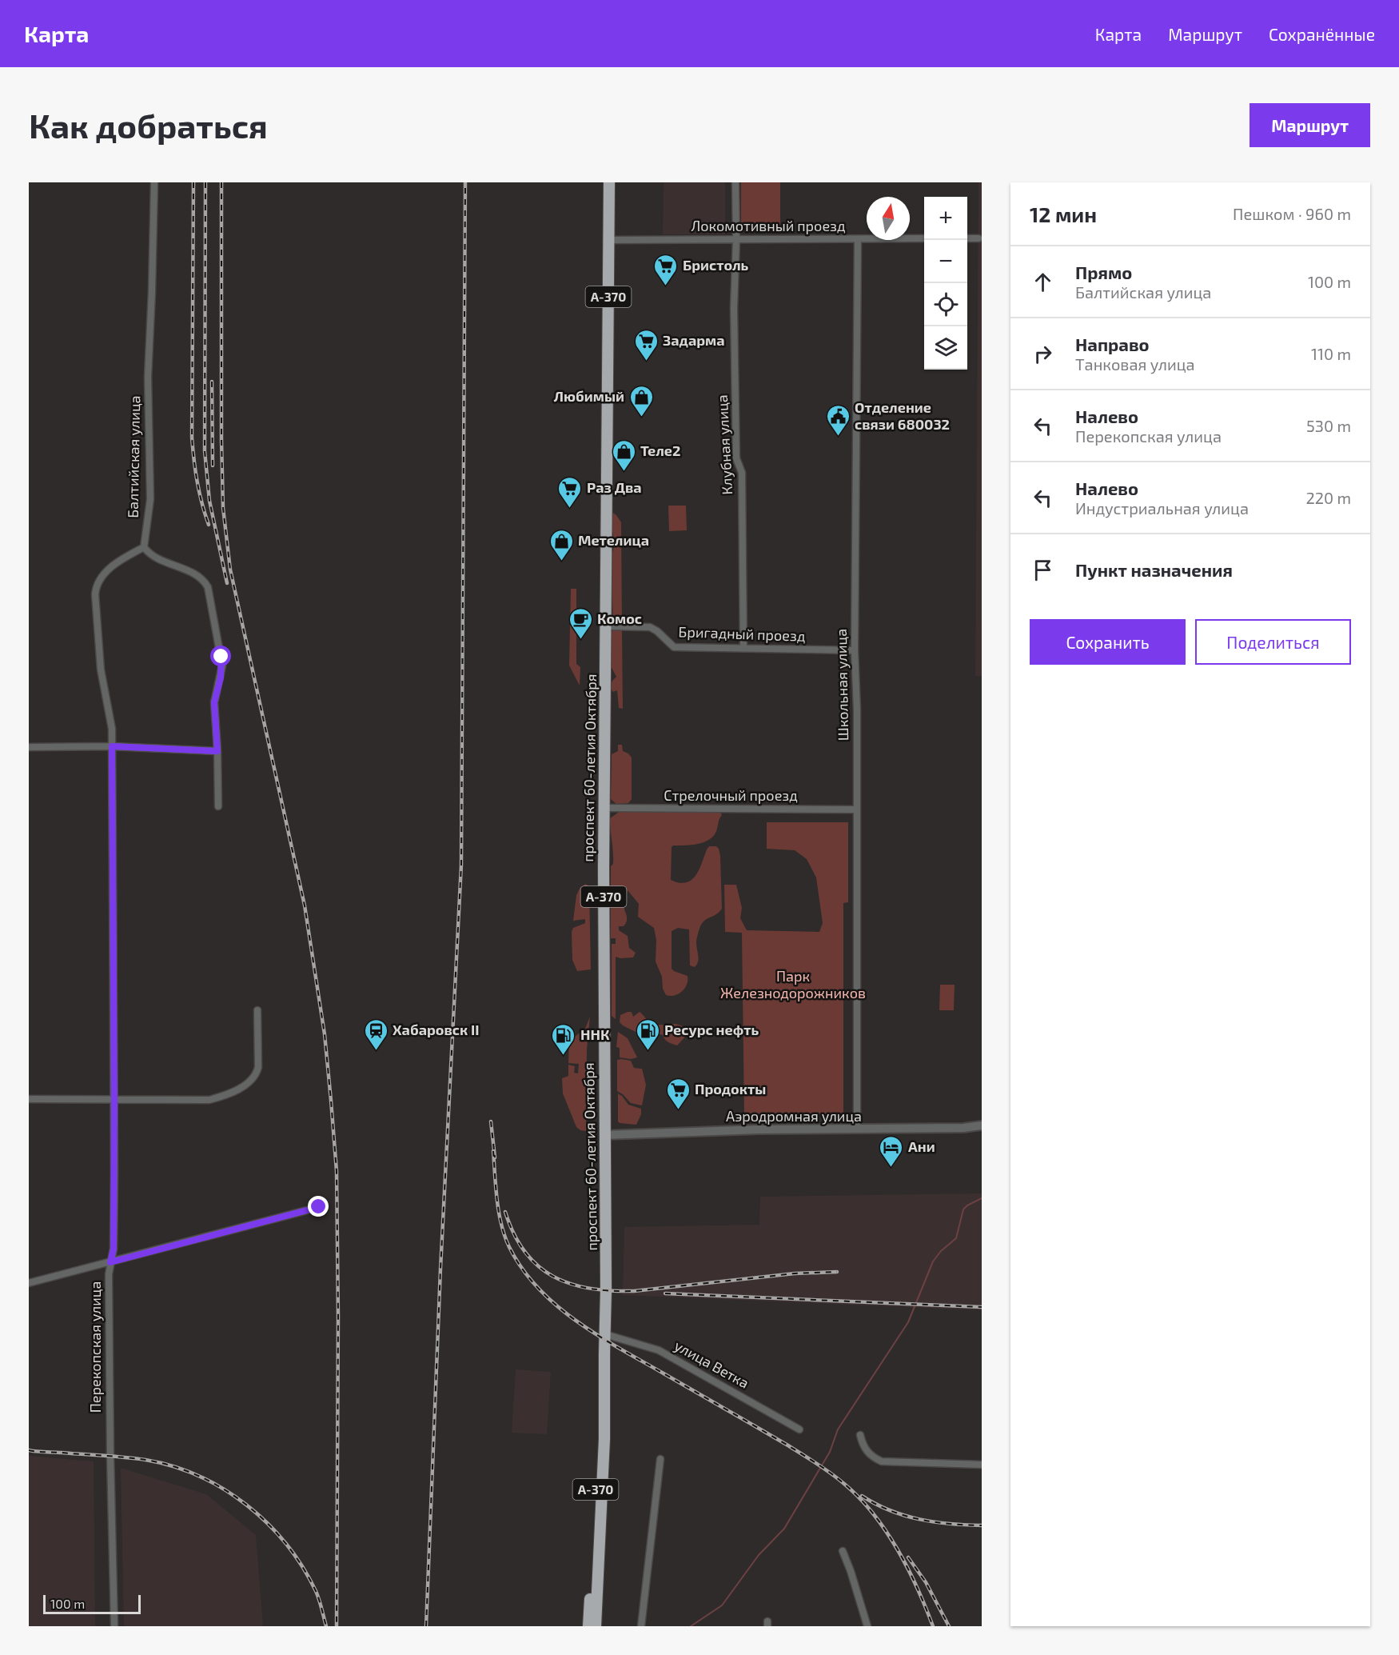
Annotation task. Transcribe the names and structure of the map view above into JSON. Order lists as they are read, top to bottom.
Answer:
{
  "streets": {
    "highway": ["А-370", "проспект 60-летия Октября"],
    "street": [
      "Локомотивный проезд",
      "Клубная улица",
      "Балтийская улица",
      "Бригадный проезд",
      "Школьная улица",
      "Стрелочный проезд",
      "Аэродромная улица",
      "Перекопская улица",
      "улица Ветка"
    ]
  },
  "crossings": [
    ["Локомотивный проезд", "Клубная улица"],
    ["Локомотивный проезд", "Школьная улица"],
    ["Локомотивный проезд", "проспект 60-летия Октября"],
    ["Клубная улица", "Бригадный проезд"],
    ["Балтийская улица", "Перекопская улица"],
    ["Бригадный проезд", "Школьная улица"],
    ["Бригадный проезд", "проспект 60-летия Октября"],
    ["Школьная улица", "Стрелочный проезд"],
    ["Школьная улица", "Аэродромная улица"],
    ["проспект 60-летия Октября", "Стрелочный проезд"],
    ["проспект 60-летия Октября", "Аэродромная улица"],
    ["проспект 60-летия Октября", "улица Ветка"]
  ],
  "parks": ["Парк Железнодорожников"],
  "places": {
    "supermarket": [
      "Бристоль",
      "Задарма",
      "Раз Два",
      "Продокты"
    ],
    "shop": ["Любимый", "Теле2", "Метелица"],
    "public building": ["Отделение связи 680032"],
    "cafe": ["Комос"],
    "station": ["Хабаровск II"],
    "fuel station": ["Ресурс нефть", "ННК"],
    "hotel": ["Ани"]
  },
  "scale_bar": "100 m",
  "north": "top",
  "page": {
    "header": "Карта",
    "nav": ["Карта", "Маршрут", "Сохранённые"],
    "buttons": [
      "Маршрут",
      ["Сохранить", "Поделиться"]
    ],
    "title": "Как добраться",
    "heading": ["12 мин", "Пешком · 960 m"],
    "map_buttons": ["+", "−"],
    "list": [
      ["Прямо", "Балтийская улица", "100 m"],
      ["Направо", "Танковая улица", "110 m"],
      ["Налево", "Перекопская улица", "530 m"],
      ["Налево", "Индустриальная улица", "220 m"],
      "Пункт назначения"
    ],
    "scale": "100 m"
  }
}
